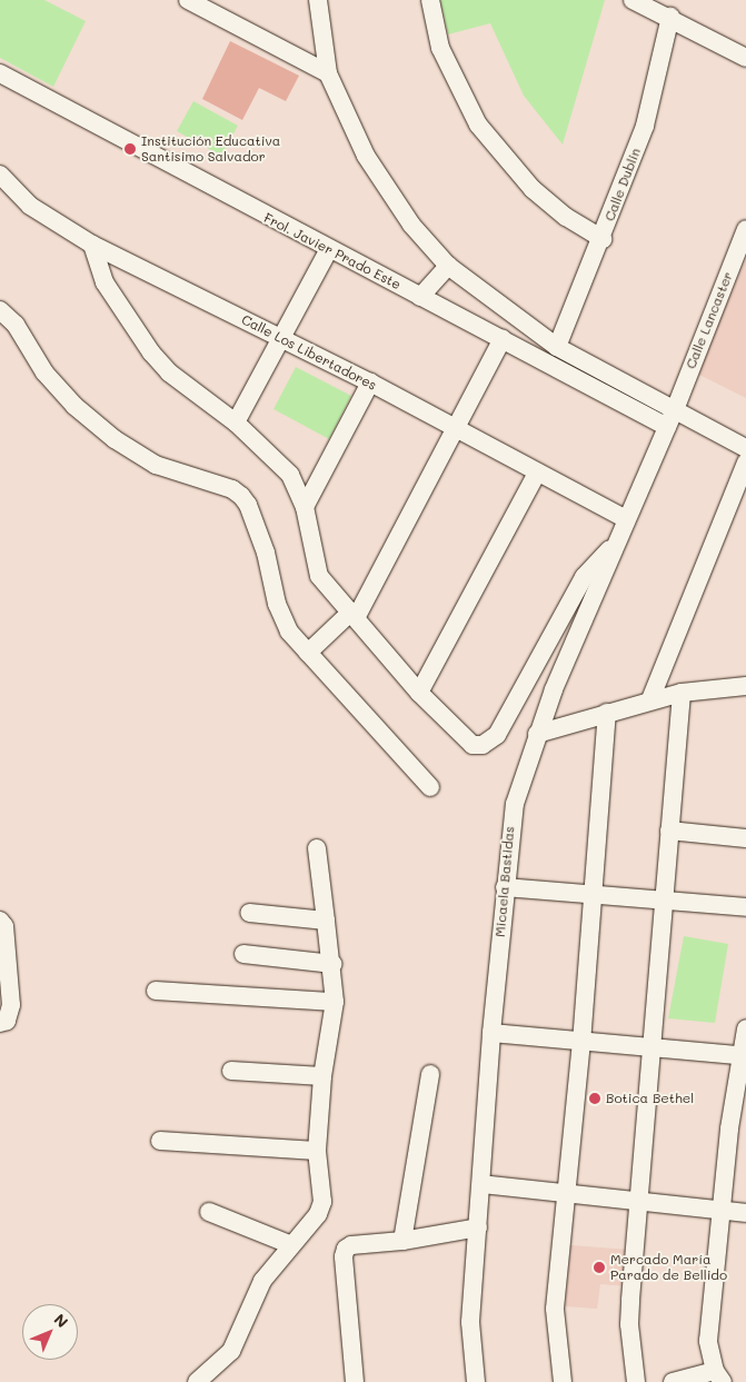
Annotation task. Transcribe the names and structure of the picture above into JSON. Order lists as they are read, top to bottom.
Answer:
{
  "streets": {
    "street": [
      "Calle Dublin",
      "Frol. Javier Prado Este",
      "Calle Lancaster",
      "Calle Los Libertadores",
      "Micaela Bastidas"
    ]
  },
  "crossings": [
    ["Frol. Javier Prado Este", "Calle Lancaster"],
    ["Frol. Javier Prado Este", "Micaela Bastidas"],
    ["Calle Lancaster", "Micaela Bastidas"],
    ["Calle Los Libertadores", "Micaela Bastidas"]
  ],
  "places": ["Institución Educativa Santisimo Salvador", "Botica Bethel", "Mercado María Parado de Bellido"],
  "north": "top right"
}
